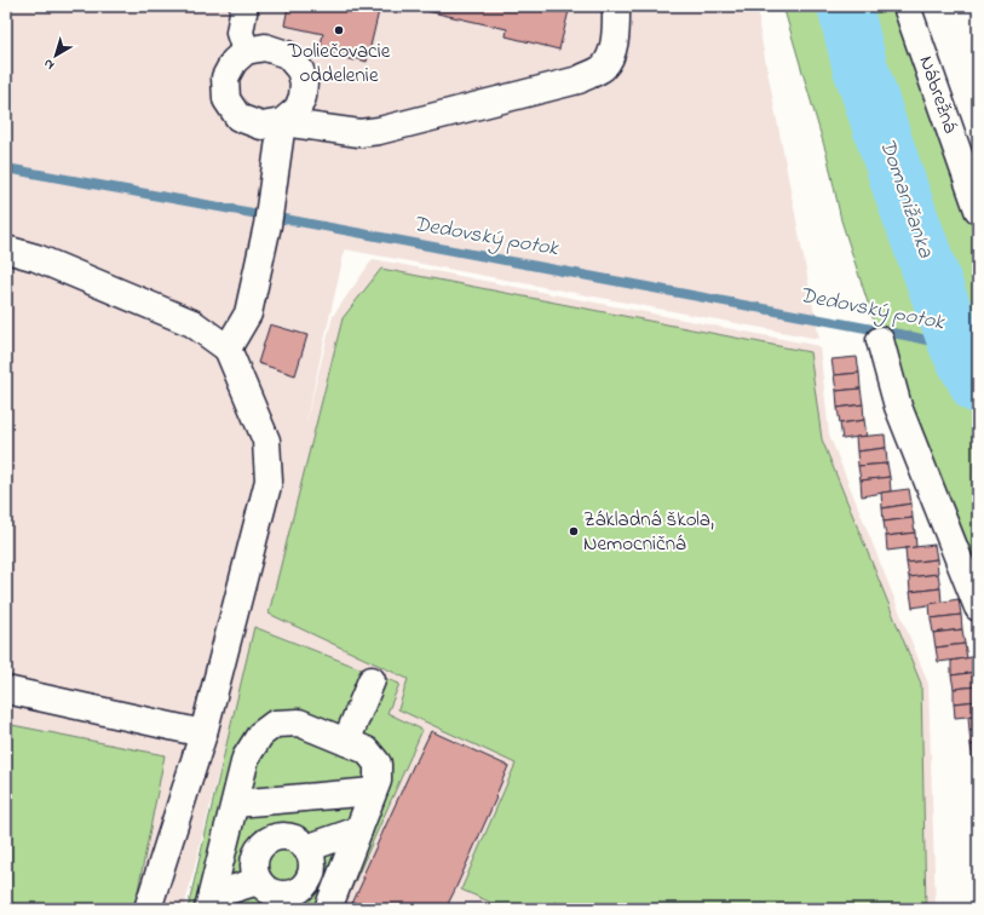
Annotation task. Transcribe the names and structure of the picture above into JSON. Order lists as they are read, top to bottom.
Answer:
{
  "streets": {
    "street": ["Nábrežná"]
  },
  "water": ["Domanižanka", "Dedovský potok"],
  "places": ["Doliečovacie oddelenie", "Základná škola, Nemocničná"],
  "north": "bottom left"
}
